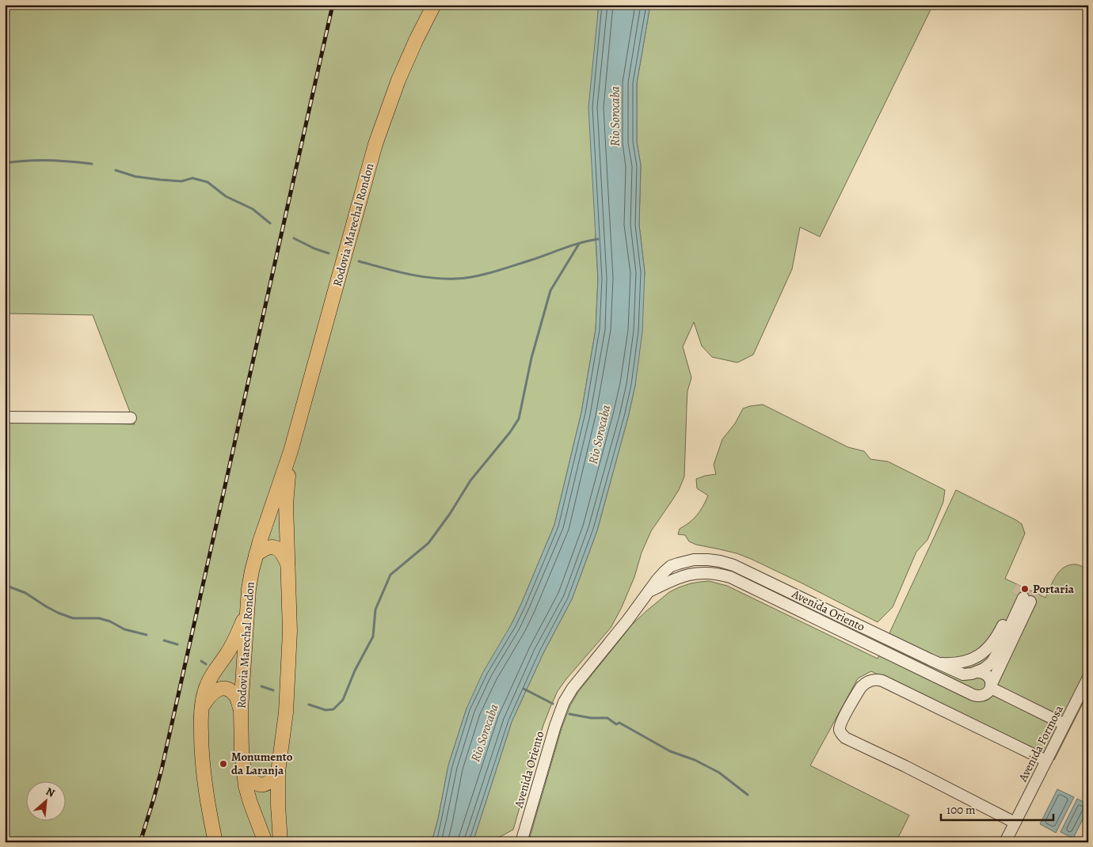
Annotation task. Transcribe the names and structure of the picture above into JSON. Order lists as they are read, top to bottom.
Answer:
{
  "streets": {
    "main road": ["Rodovia Marechal Rondon"],
    "street": ["Avenida Oriento", "Avenida Formosa"]
  },
  "water": ["Rio Sorocaba"],
  "places": ["Portaria", "Monumento da Laranja"],
  "scale_bar": "100 m",
  "north": "top right"
}
